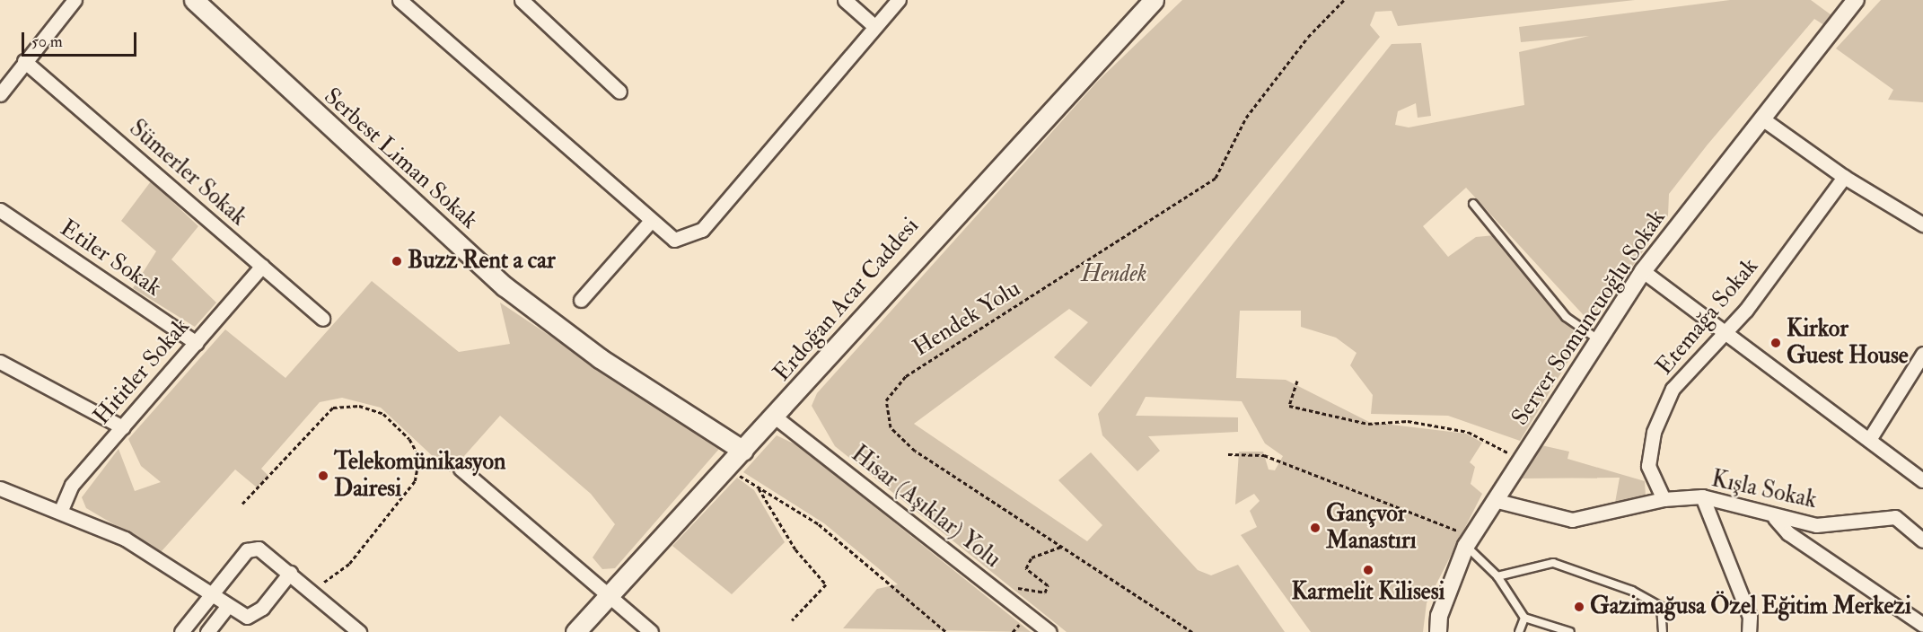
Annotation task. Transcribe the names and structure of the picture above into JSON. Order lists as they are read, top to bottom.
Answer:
{
  "streets": {
    "main road": ["Serbest Liman Sokak", "Erdoğan Acar Caddesi"],
    "street": [
      "Sümerler Sokak",
      "Etiler Sokak",
      "Etemağa Sokak",
      "Server Somuncuoğlu Sokak",
      "Hititler Sokak",
      "Kışla Sokak",
      "Hisar (Aşıklar) Yolu"
    ],
    "path": ["Hendek Yolu"]
  },
  "crossings": [
    ["Serbest Liman Sokak", "Erdoğan Acar Caddesi"],
    ["Sümerler Sokak", "Hititler Sokak"],
    ["Etiler Sokak", "Hititler Sokak"],
    ["Erdoğan Acar Caddesi", "Hisar (Aşıklar) Yolu"],
    ["Etemağa Sokak", "Kışla Sokak"],
    ["Server Somuncuoğlu Sokak", "Kışla Sokak"]
  ],
  "parks": ["Hendek"],
  "places": [
    "Buzz Rent a car",
    "Kirkor Guest House",
    "Telekomünikasyon Dairesi",
    "Gançvor Manastırı",
    "Karmelit Kilisesi",
    "Gazimağusa Özel Eğitim Merkezi"
  ],
  "scale_bar": "50 m"
}
